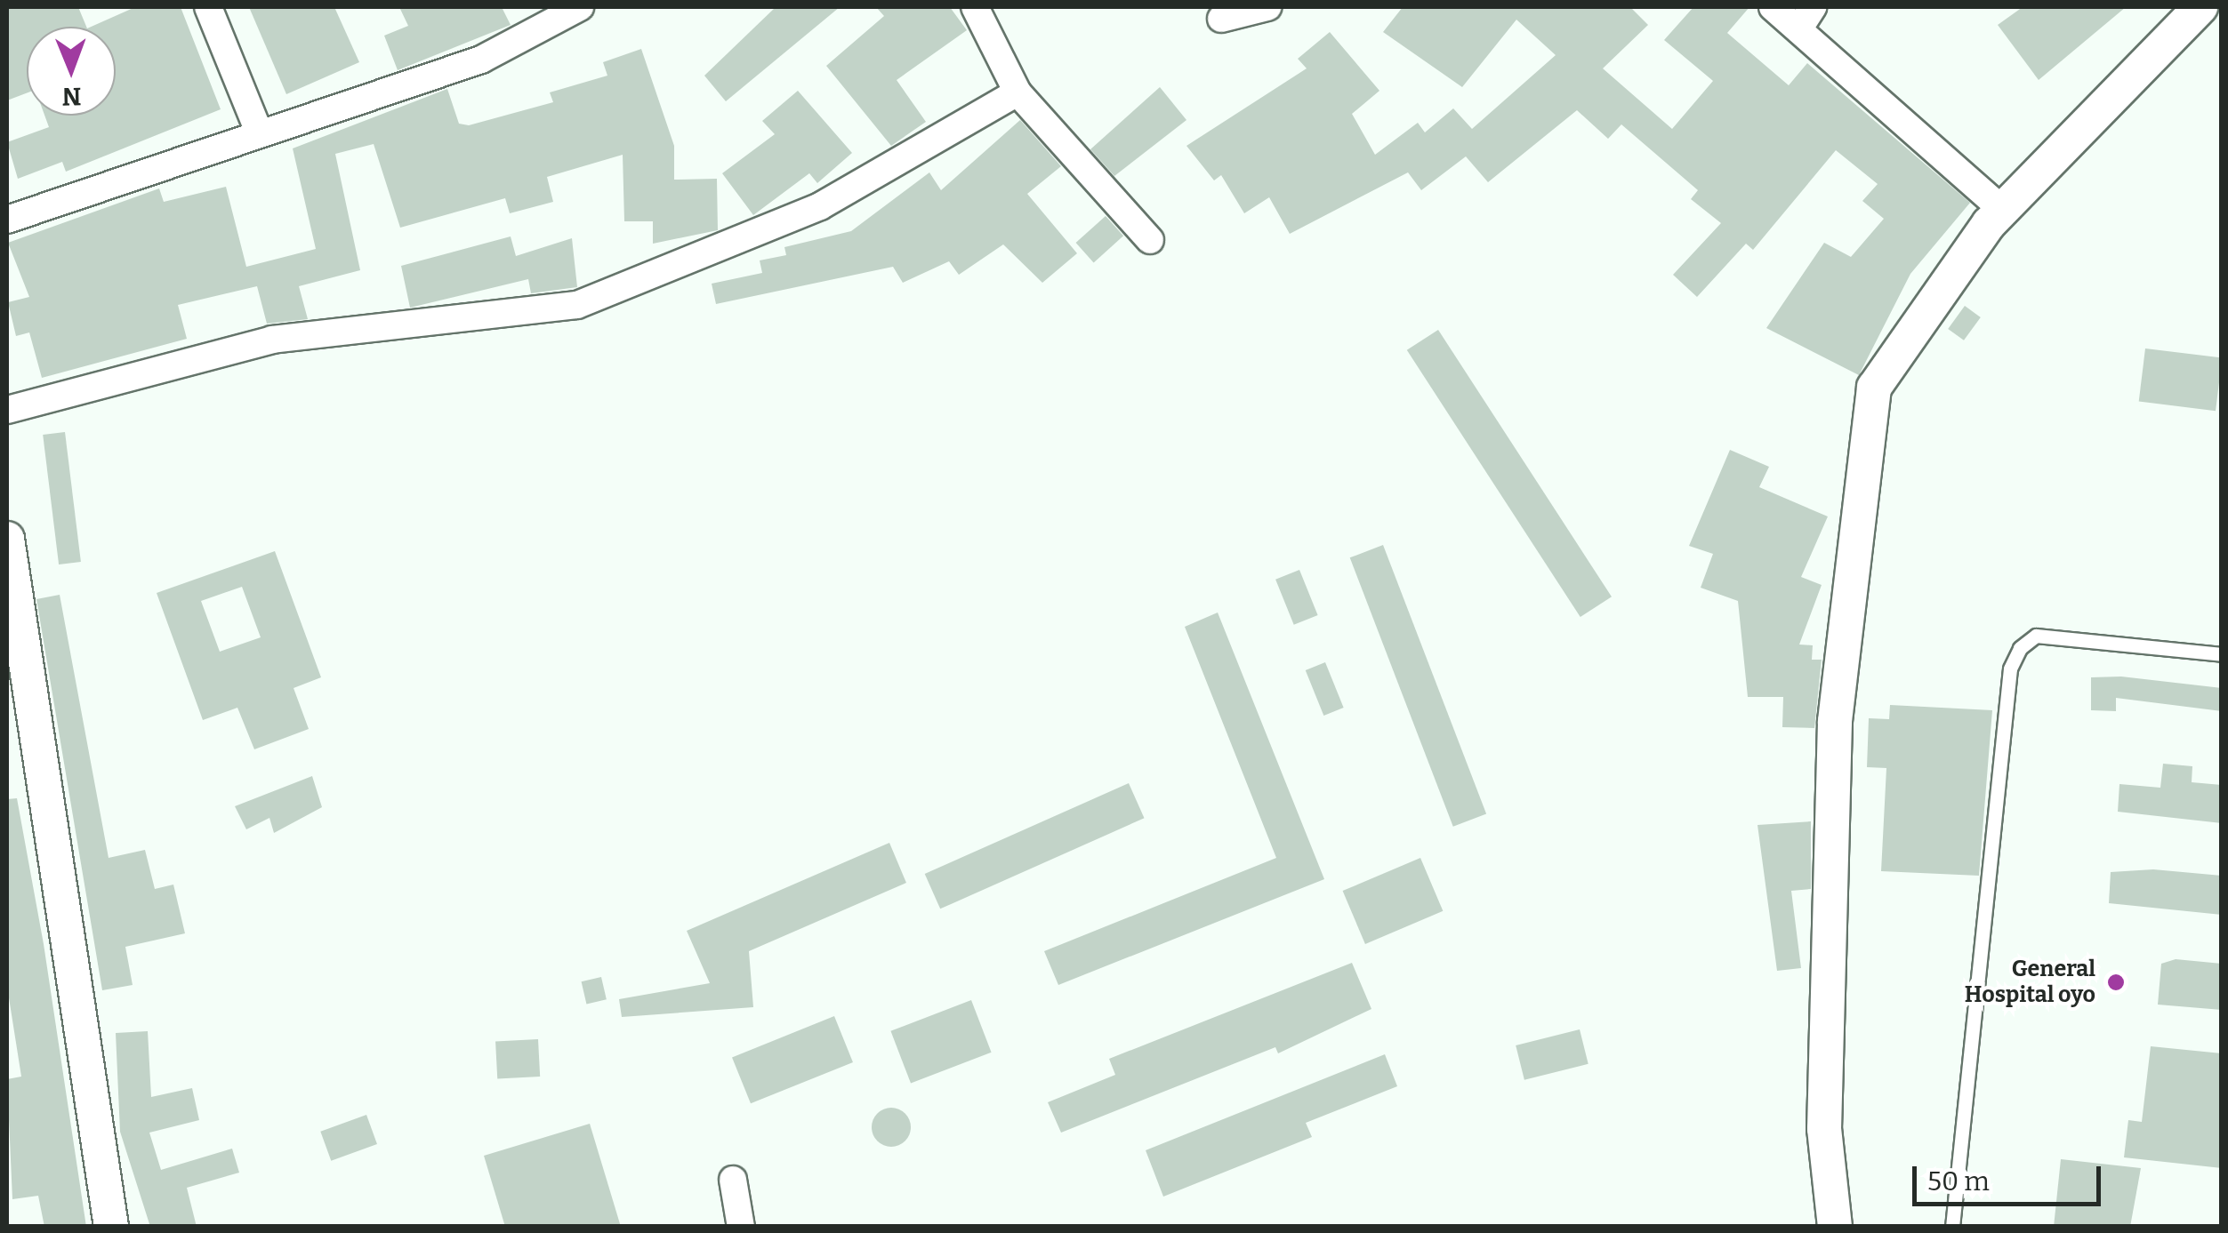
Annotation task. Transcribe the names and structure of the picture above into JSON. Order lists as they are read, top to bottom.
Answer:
{
  "places": ["General Hospital oyo"],
  "scale_bar": "50 m",
  "north": "bottom"
}
